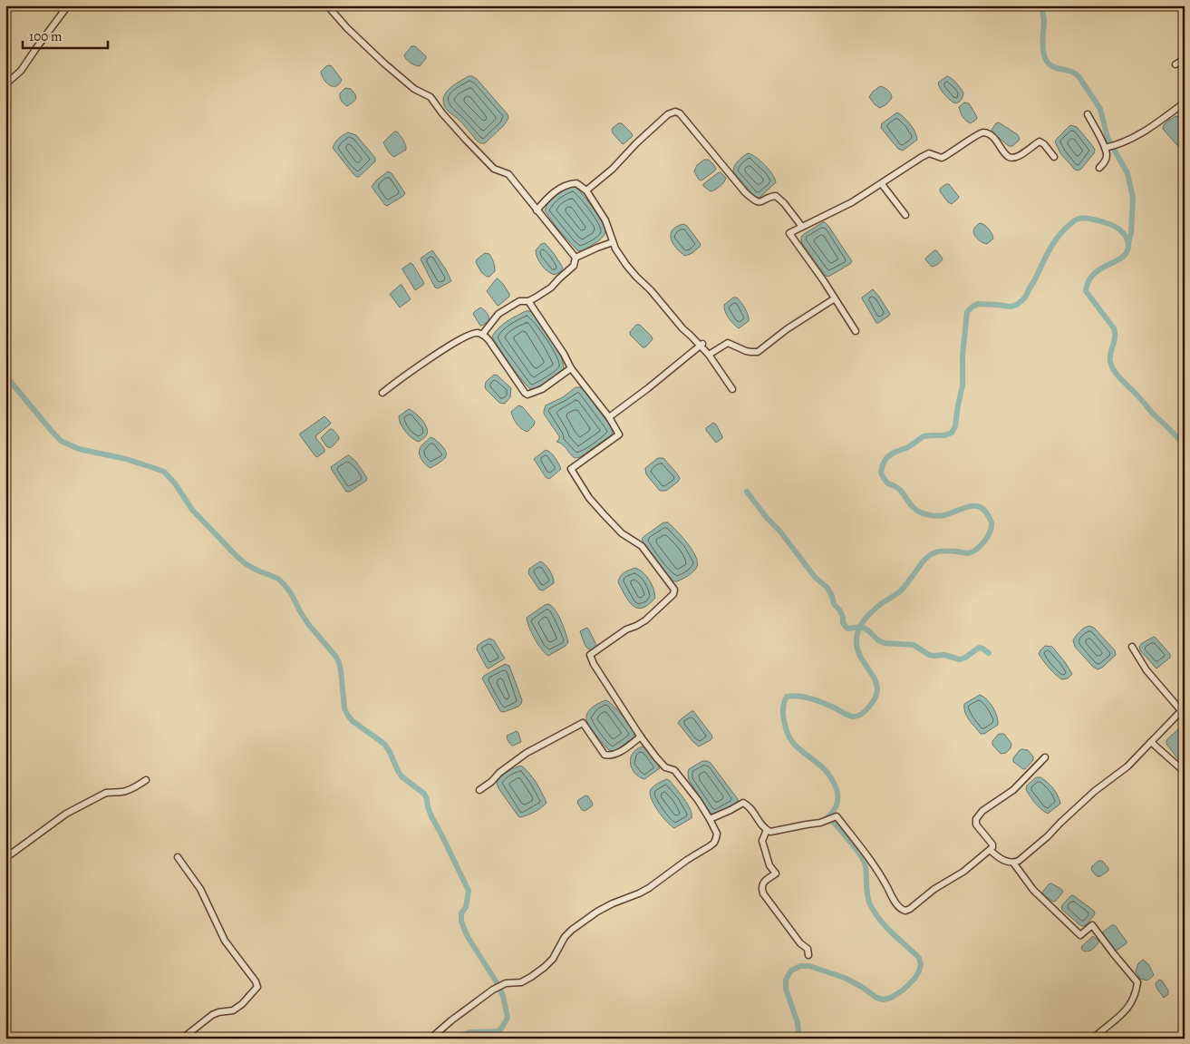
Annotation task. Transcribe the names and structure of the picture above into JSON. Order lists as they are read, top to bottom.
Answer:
{
  "scale_bar": "100 m"
}
